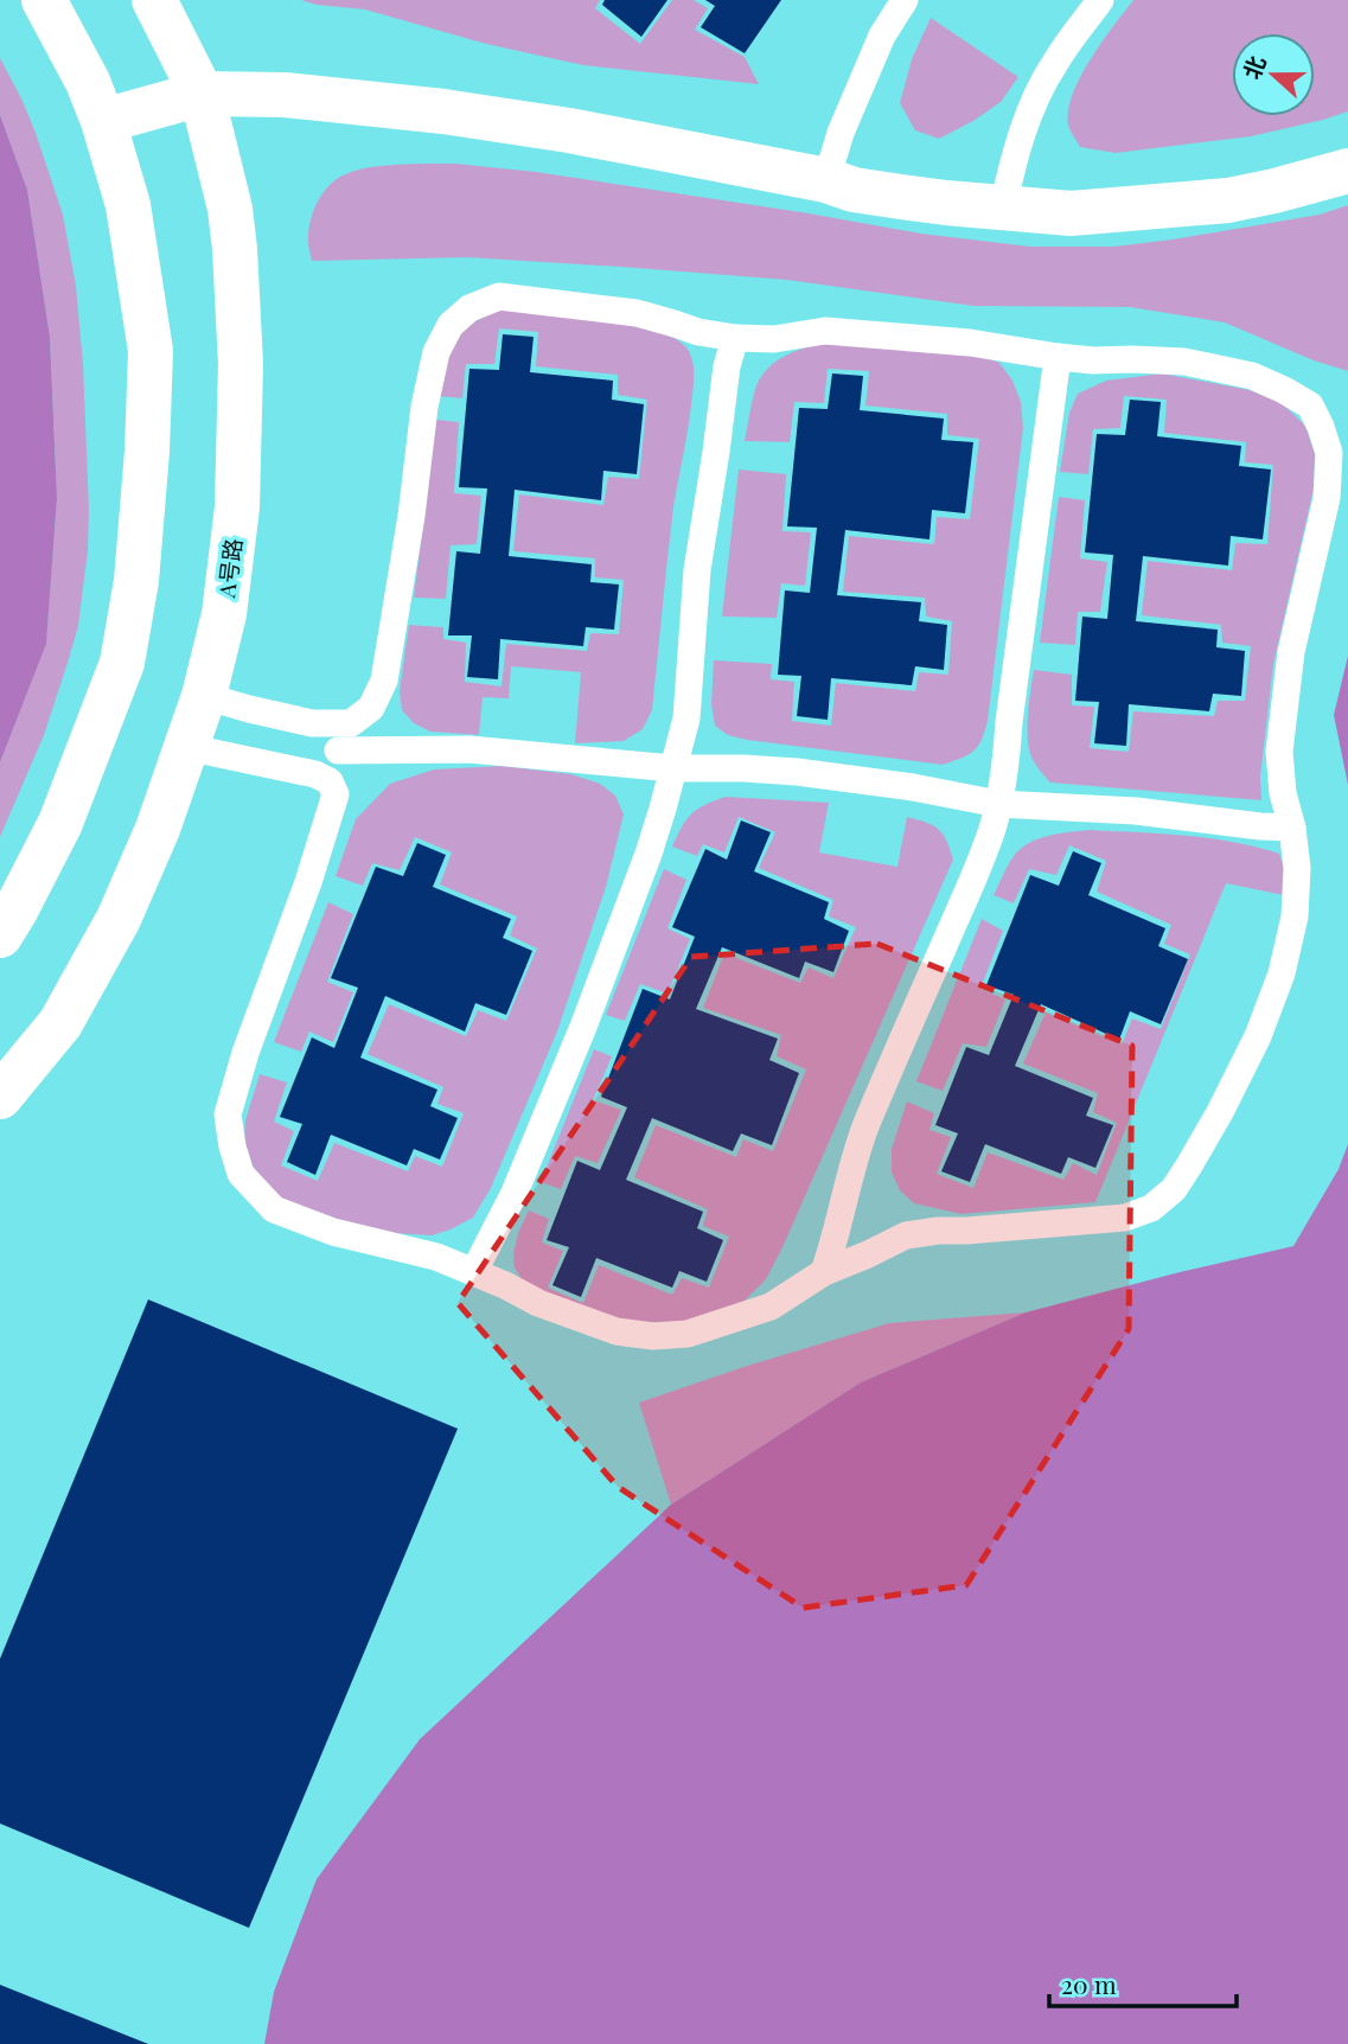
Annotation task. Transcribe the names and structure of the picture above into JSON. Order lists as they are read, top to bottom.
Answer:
{
  "streets": {
    "street": ["A号路"]
  },
  "scale_bar": "20 m",
  "north": "left"
}
